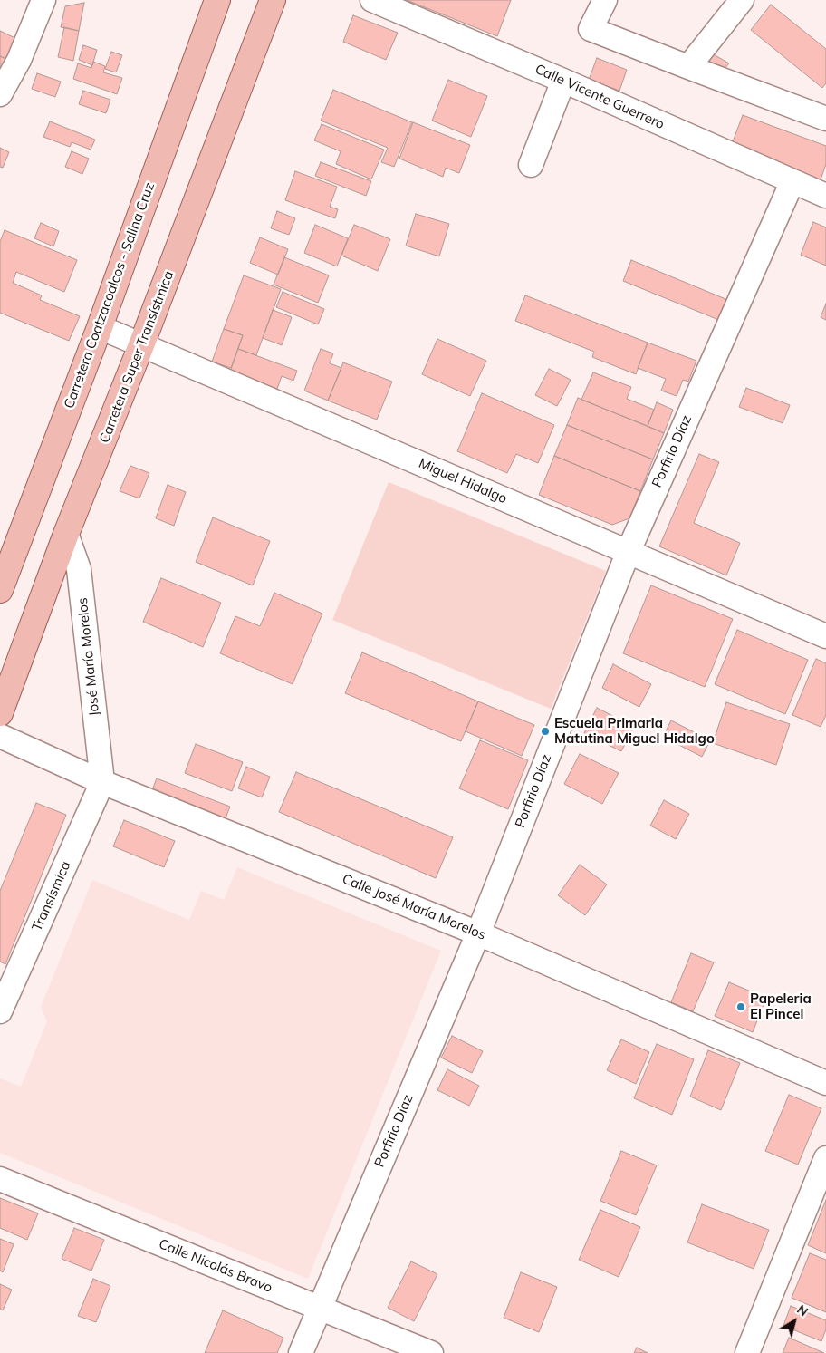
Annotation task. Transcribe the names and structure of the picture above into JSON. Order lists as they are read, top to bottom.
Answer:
{
  "streets": {
    "main road": ["Carretera Coatzacoalcos - Salina Cruz", "Carretera Super Transístmica"],
    "street": [
      "Calle Vicente Guerrero",
      "Porfirio Díaz",
      "Miguel Hidalgo",
      "José María Morelos",
      "Transísmica",
      "Calle José María Morelos",
      "Calle Nicolás Bravo"
    ]
  },
  "crossings": [
    ["Calle Vicente Guerrero", "Porfirio Díaz"],
    ["Carretera Coatzacoalcos - Salina Cruz", "Miguel Hidalgo"],
    ["Carretera Super Transístmica", "Miguel Hidalgo"],
    ["Carretera Super Transístmica", "José María Morelos"],
    ["Porfirio Díaz", "Miguel Hidalgo"],
    ["Porfirio Díaz", "Calle José María Morelos"],
    ["Porfirio Díaz", "Calle Nicolás Bravo"],
    ["José María Morelos", "Transísmica"],
    ["José María Morelos", "Calle José María Morelos"],
    ["Transísmica", "Calle José María Morelos"]
  ],
  "places": ["Escuela Primaria Matutina Miguel Hidalgo", "Papeleria El Pincel"],
  "north": "top right"
}
